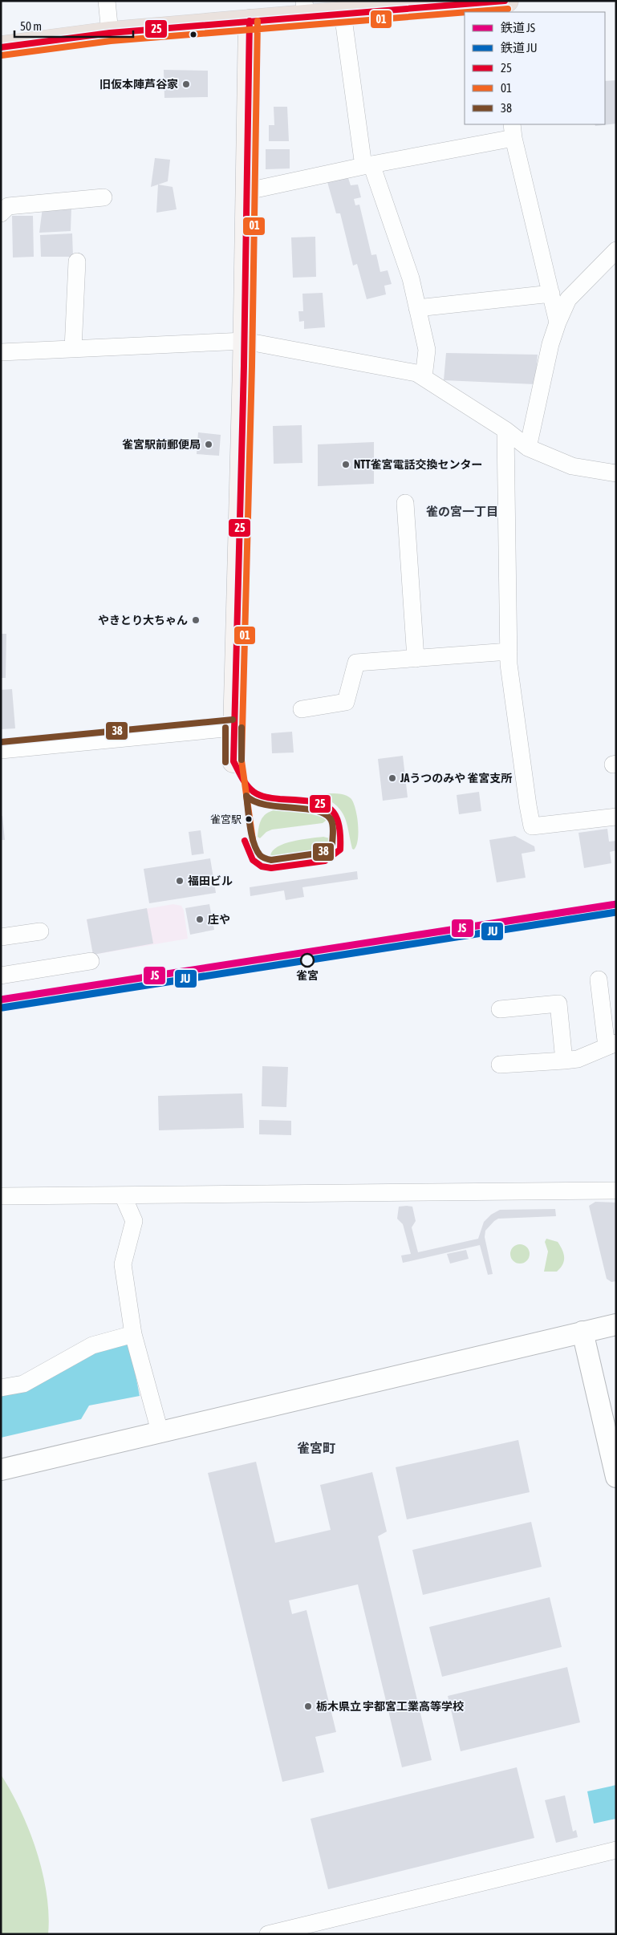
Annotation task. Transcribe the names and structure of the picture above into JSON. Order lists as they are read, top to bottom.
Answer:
{
  "districts": ["雀の宮一丁目", "雀宮町"],
  "places": [
    "旧仮本陣芦谷家",
    "雀宮駅前郵便局",
    "NTT雀宮電話交換センター",
    "やきとり大ちゃん",
    "JAうつのみや 雀宮支所",
    "雀宮駅",
    "福田ビル",
    "庄や",
    "雀宮",
    "栃木県立 宇都宮工業高等学校"
  ],
  "lines": [
    "transit line 25",
    "transit line 01",
    "transit line 38",
    "rail line JS",
    "rail line JU"
  ],
  "legend": [
    "鉄道 JS",
    "鉄道 JU",
    "25",
    "01",
    "38"
  ],
  "scale_bar": "50 m"
}
